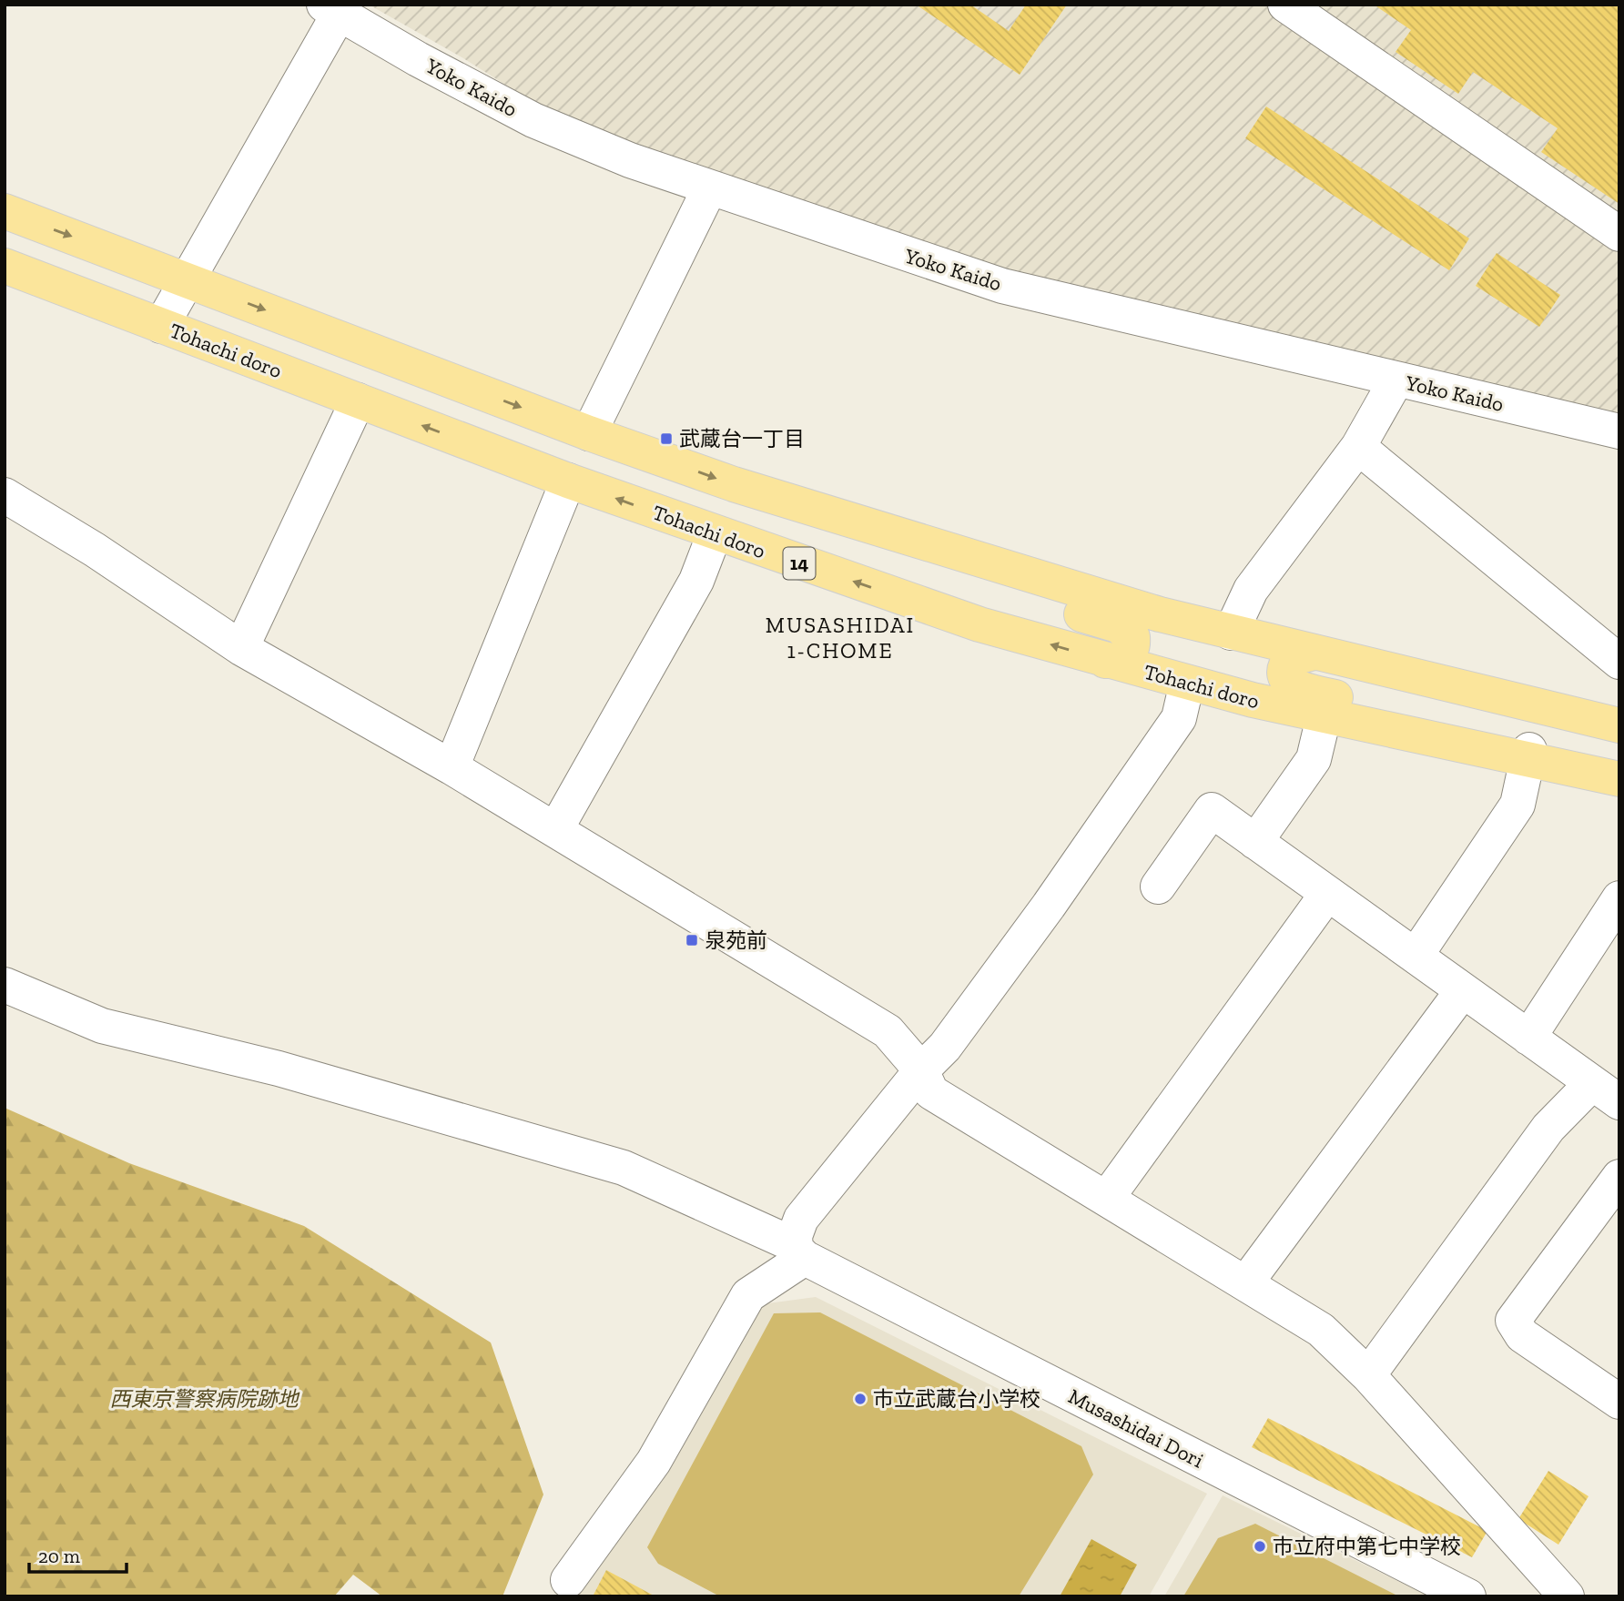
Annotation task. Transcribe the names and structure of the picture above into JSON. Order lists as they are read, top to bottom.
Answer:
{
  "streets": {
    "main road": ["Tohachi doro", "14"],
    "street": ["Yoko Kaido", "Musashidai Dori"]
  },
  "districts": ["MUSASHIDAI 1-CHOME"],
  "parks": ["西東京警察病院跡地"],
  "places": {
    "transit": ["武蔵台一丁目", "泉苑前"],
    "other": ["市立武蔵台小学校", "市立府中第七中学校"]
  },
  "scale_bar": "20 m"
}
